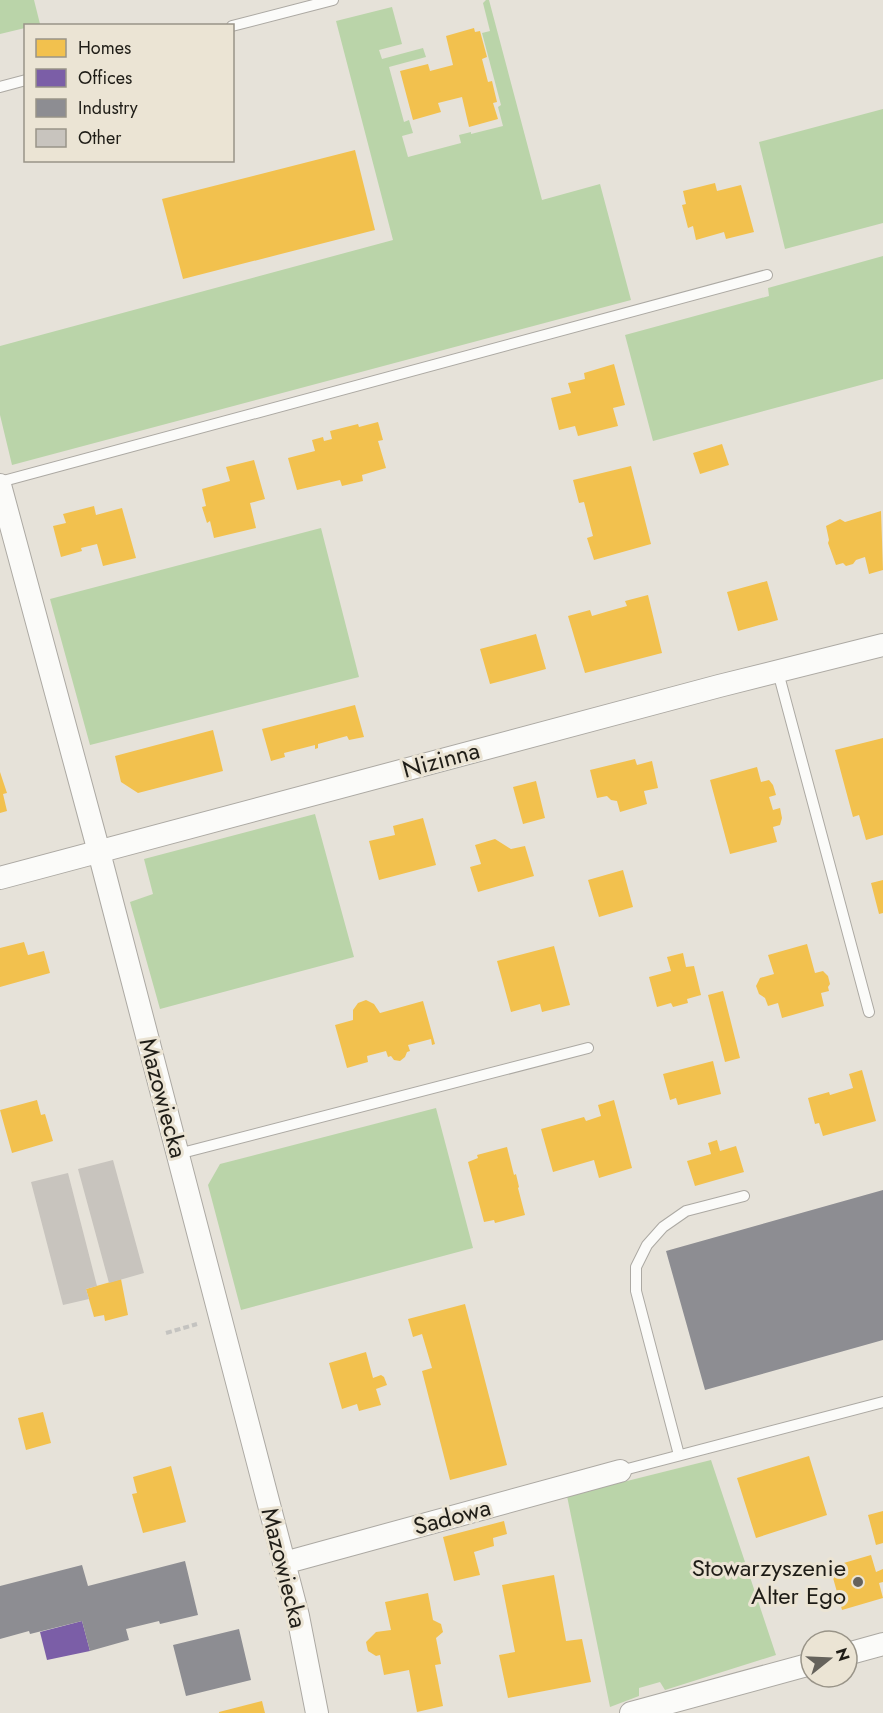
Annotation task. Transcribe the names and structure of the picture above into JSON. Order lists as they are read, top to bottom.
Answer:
{
  "streets": {
    "street": ["Nizinna", "Mazowiecka", "Sadowa"]
  },
  "crossings": [
    ["Nizinna", "Mazowiecka"],
    ["Mazowiecka", "Sadowa"]
  ],
  "places": ["Stowarzyszenie Alter Ego"],
  "legend": [
    "Homes",
    "Offices",
    "Industry",
    "Other"
  ],
  "north": "right"
}
